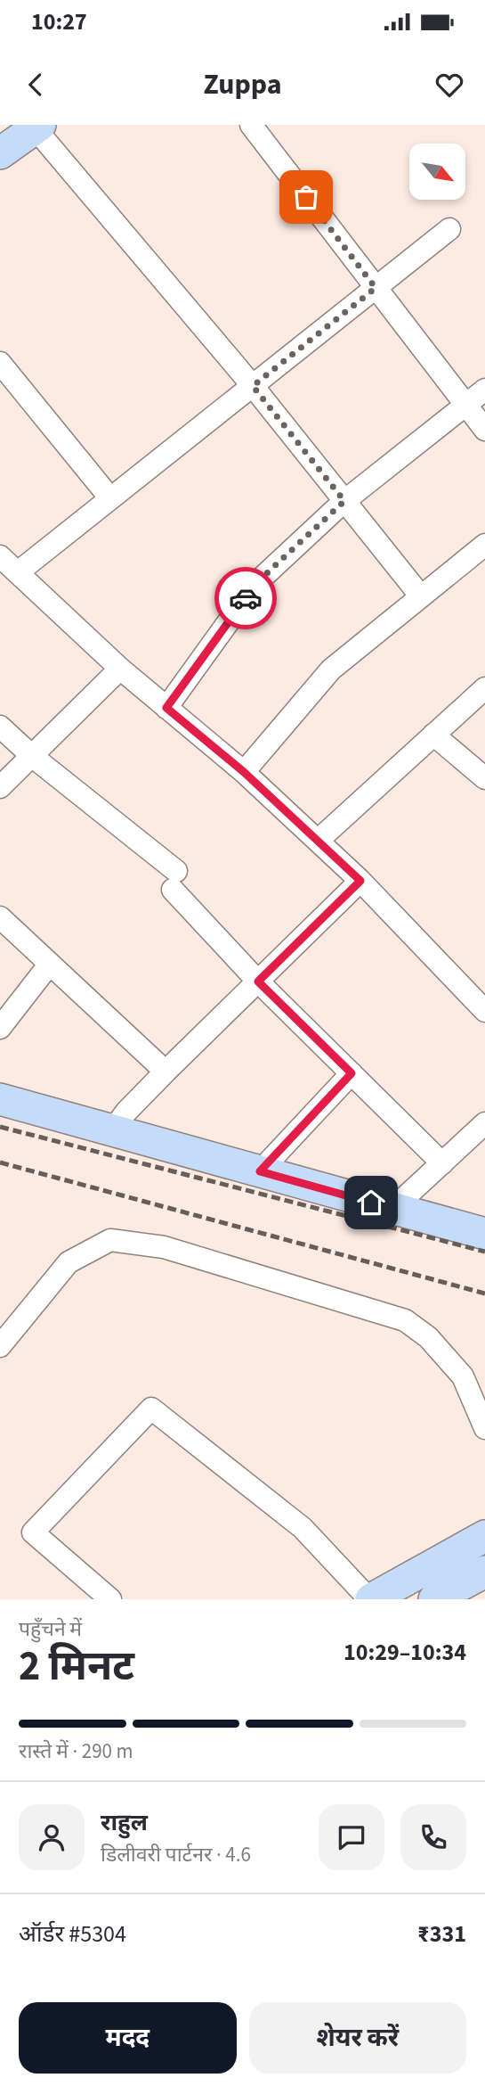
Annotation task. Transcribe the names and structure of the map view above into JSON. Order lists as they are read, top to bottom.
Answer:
{
  "north": "bottom right",
  "page": {
    "status": "10:27",
    "header": "Zuppa",
    "heading": ["2 मिनट", "पहुँचने में", "10:29–10:34"],
    "panel": [
      "राहुल",
      "डिलीवरी पार्टनर · 4.6",
      "ऑर्डर #5304",
      "₹331"
    ],
    "bar": "रास्ते में · 290 m",
    "buttons": ["मदद", "शेयर करें"]
  }
}
